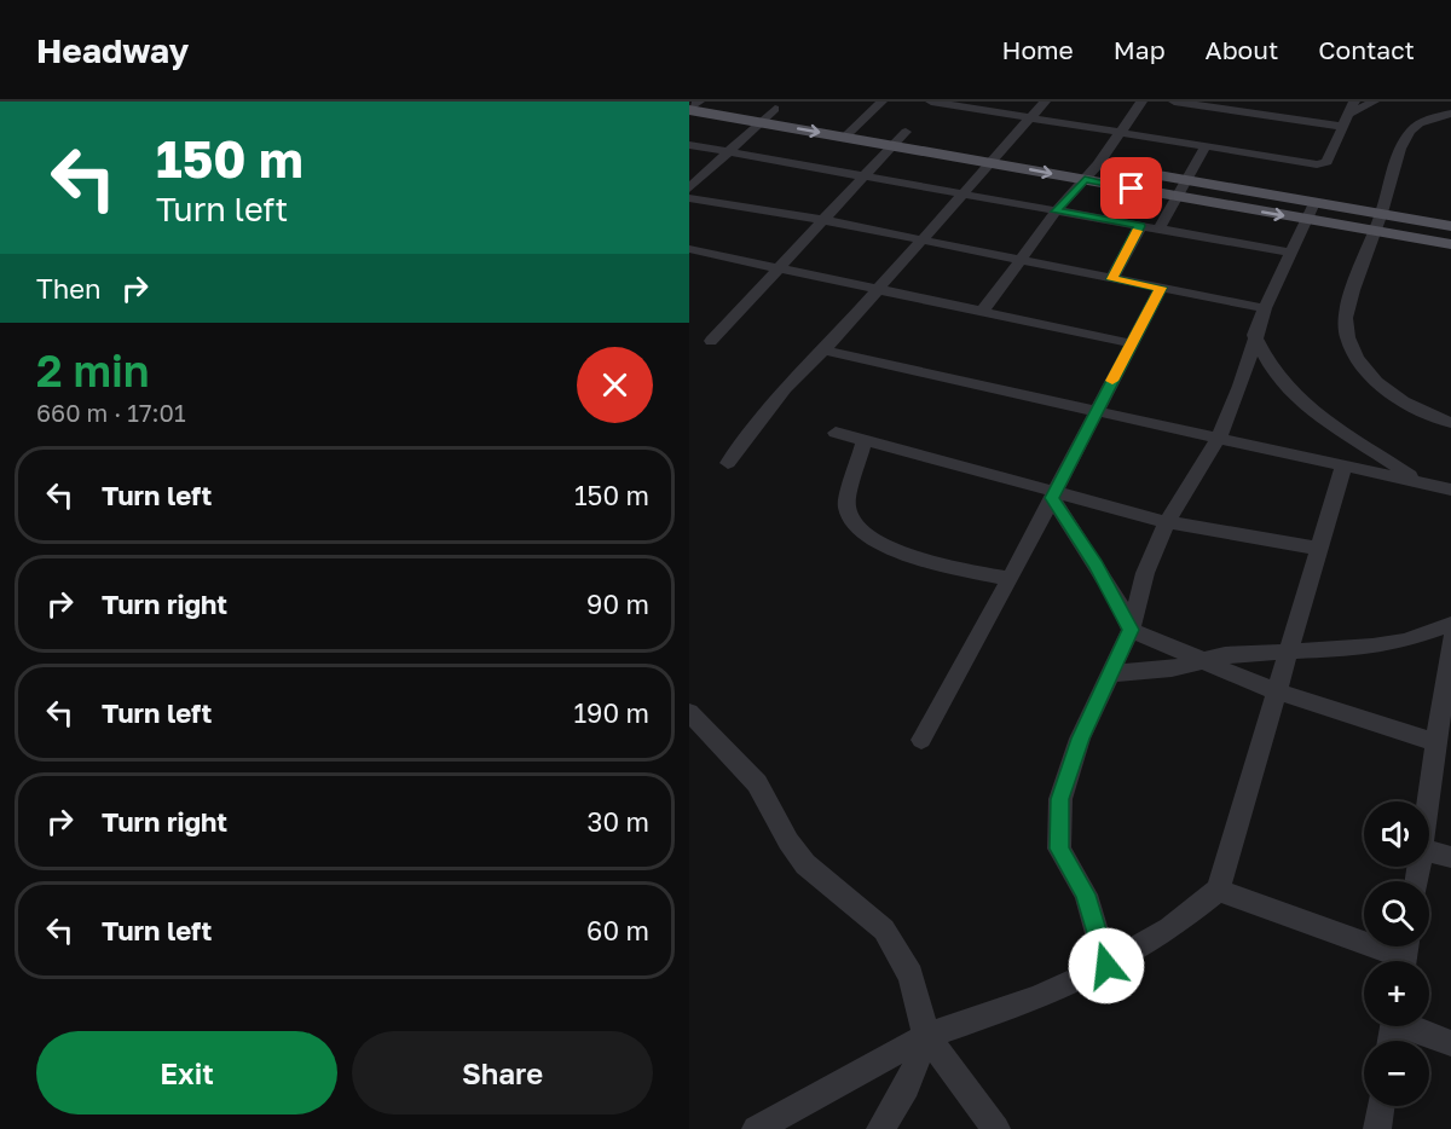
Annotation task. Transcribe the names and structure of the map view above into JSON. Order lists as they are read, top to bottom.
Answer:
{
  "page": {
    "header": "Headway",
    "nav": [
      "Home",
      "Map",
      "About",
      "Contact"
    ],
    "turn": ["150 m", "Turn left"],
    "then": "Then",
    "heading": ["2 min", "660 m · 17:01"],
    "list": [
      {
        "name": "Turn left",
        "value": "150 m"
      },
      {
        "name": "Turn right",
        "value": "90 m"
      },
      {
        "name": "Turn left",
        "value": "190 m"
      },
      {
        "name": "Turn right",
        "value": "30 m"
      },
      {
        "name": "Turn left",
        "value": "60 m"
      }
    ],
    "map_buttons": ["+", "−"],
    "buttons": ["Exit", "Share"]
  }
}
